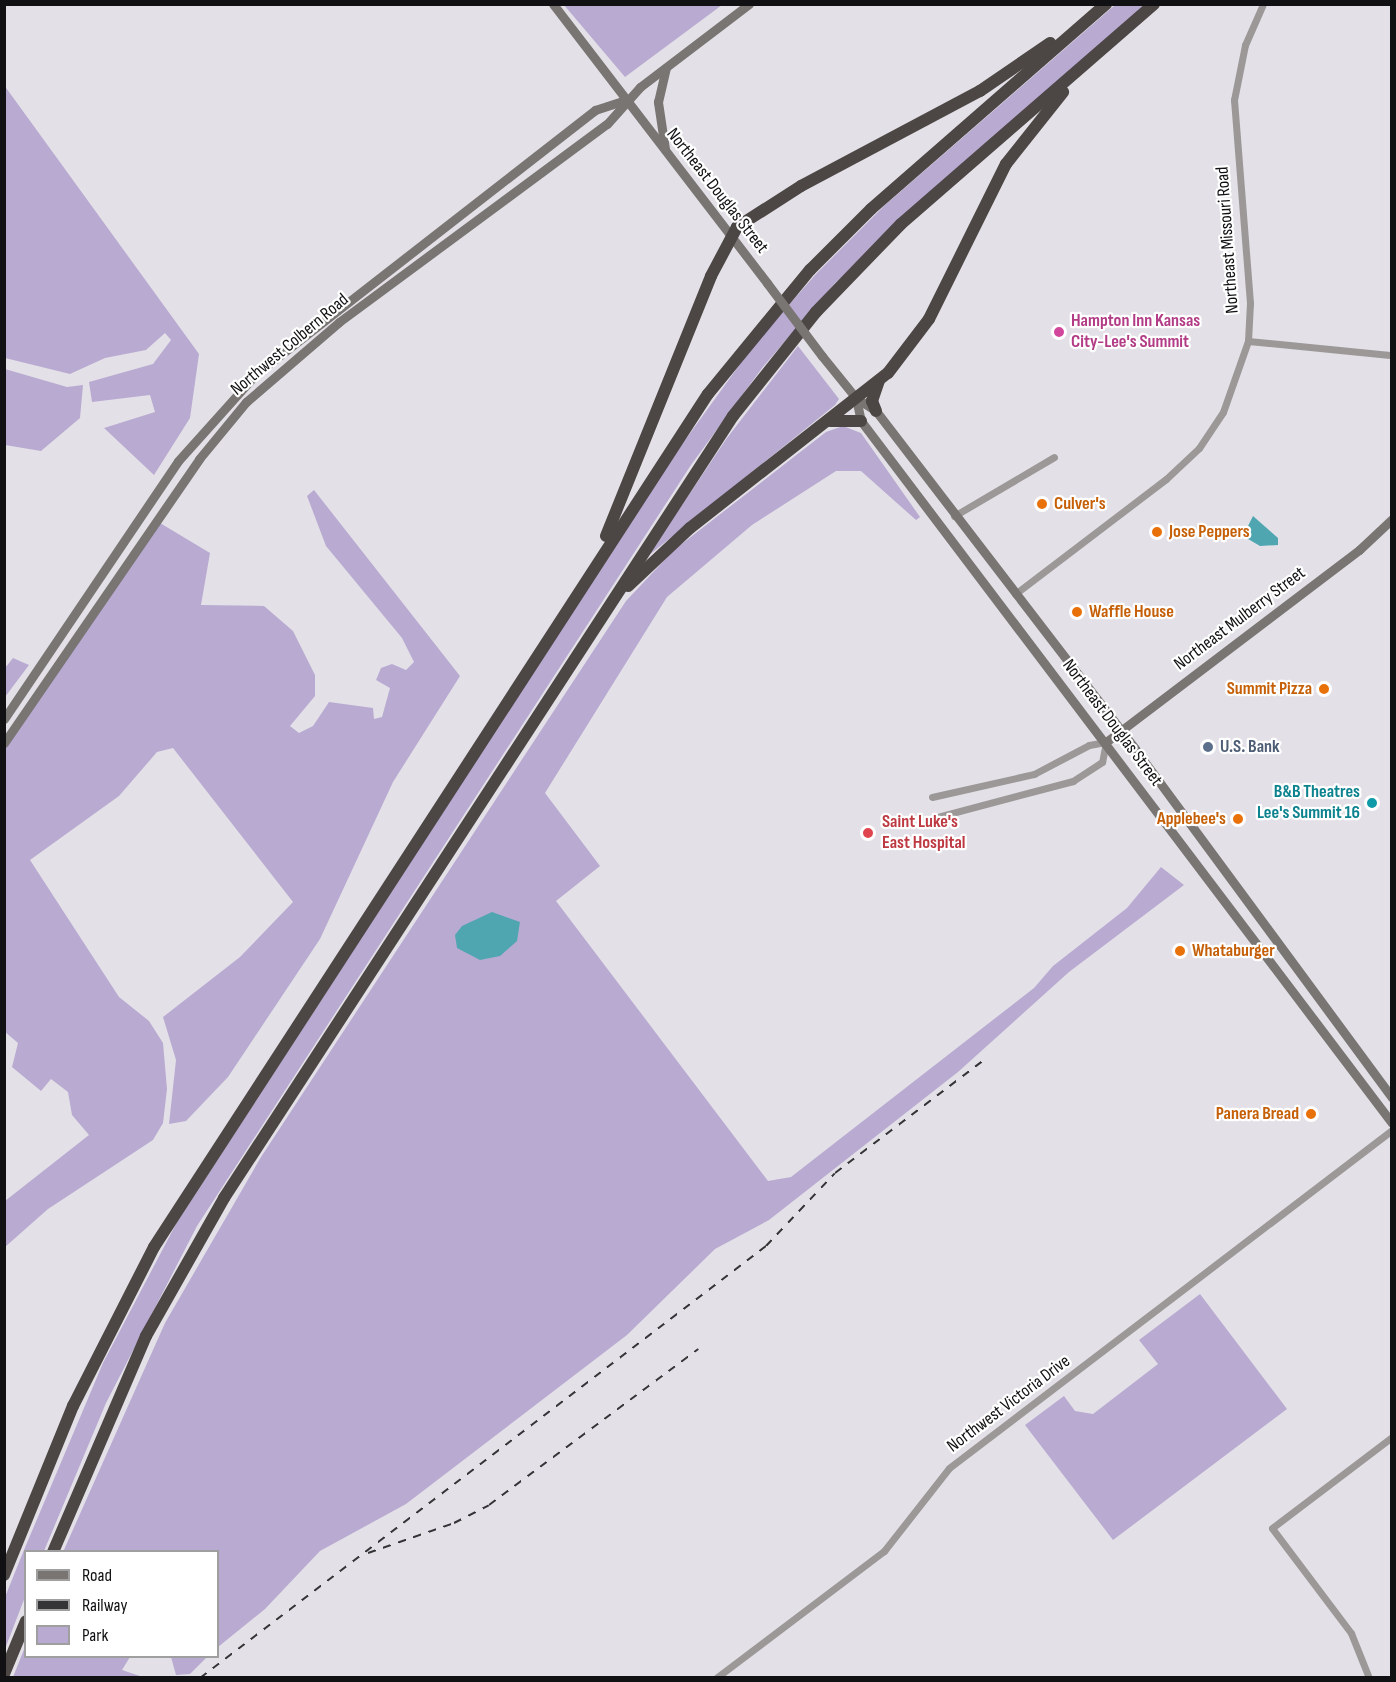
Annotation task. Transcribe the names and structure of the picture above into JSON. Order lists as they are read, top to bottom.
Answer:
{
  "streets": {
    "main road": ["Northeast Douglas Street", "Northwest Colbern Road", "Northeast Mulberry Street"],
    "street": ["Northeast Missouri Road", "Northwest Victoria Drive"]
  },
  "crossings": [
    ["Northeast Douglas Street", "Northeast Missouri Road"],
    ["Northeast Douglas Street", "Northwest Colbern Road"],
    ["Northeast Douglas Street", "Northeast Mulberry Street"]
  ],
  "places": [
    "Hampton Inn Kansas City-Lee's Summit",
    "Culver's",
    "Jose Peppers",
    "Waffle House",
    "Summit Pizza",
    "U.S. Bank",
    "B&B Theatres Lee's Summit 16",
    "Applebee's",
    "Saint Luke's East Hospital",
    "Whataburger",
    "Panera Bread"
  ],
  "legend": ["Road", "Railway", "Park"]
}
